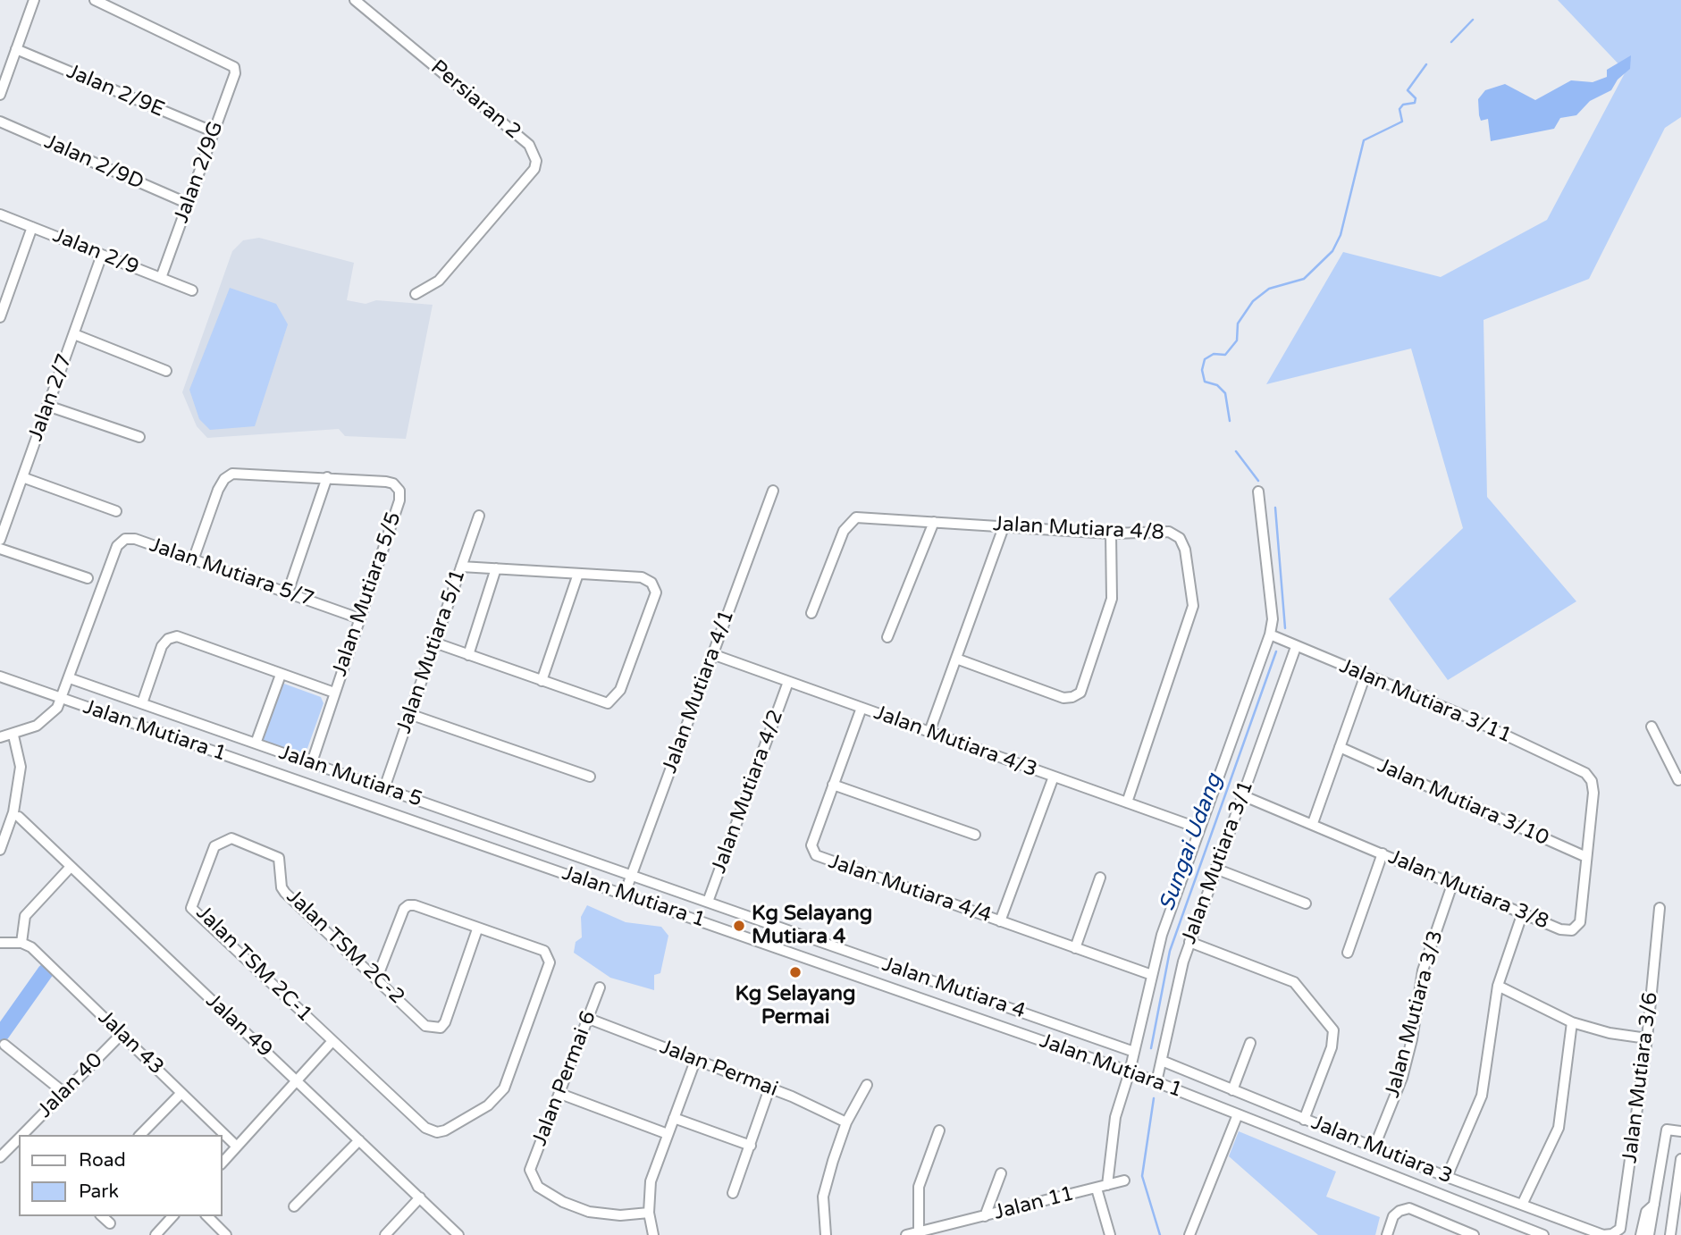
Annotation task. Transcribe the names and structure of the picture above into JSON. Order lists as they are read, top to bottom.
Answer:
{
  "streets": {
    "street": [
      "Jalan 2/9E",
      "Persiaran 2",
      "Jalan 2/9D",
      "Jalan 2/9G",
      "Jalan 2/9",
      "Jalan 2/7",
      "Jalan Mutiara 4/8",
      "Jalan Mutiara 5/7",
      "Jalan Mutiara 5/5",
      "Jalan Mutiara 5/1",
      "Jalan Mutiara 4/1",
      "Jalan Mutiara 3/11",
      "Jalan Mutiara 1",
      "Jalan Mutiara 4/3",
      "Jalan Mutiara 5",
      "Jalan Mutiara 4/2",
      "Jalan Mutiara 3/10",
      "Jalan Mutiara 3/1",
      "Jalan Mutiara 4/4",
      "Jalan Mutiara 3/8",
      "Jalan TSM 2C-2",
      "Jalan TSM 2C-1",
      "Jalan Mutiara 4",
      "Jalan Mutiara 3/3",
      "Jalan 49",
      "Jalan 43",
      "Jalan Permai",
      "Jalan Mutiara 3/6",
      "Jalan Permai 6",
      "Jalan 40",
      "Jalan Mutiara 3",
      "Jalan 11"
    ]
  },
  "crossings": [
    ["Jalan 2/9E", "Jalan 2/9G"],
    ["Jalan 2/9D", "Jalan 2/9G"],
    ["Jalan 2/9G", "Jalan 2/9"],
    ["Jalan 2/9", "Jalan 2/7"],
    ["Jalan Mutiara 4/8", "Jalan Mutiara 4/3"],
    ["Jalan Mutiara 5/7", "Jalan Mutiara 5/5"],
    ["Jalan Mutiara 5/7", "Jalan Mutiara 1"],
    ["Jalan Mutiara 5/7", "Jalan Mutiara 5"],
    ["Jalan Mutiara 5/5", "Jalan Mutiara 5"],
    ["Jalan Mutiara 5/1", "Jalan Mutiara 5"],
    ["Jalan Mutiara 4/1", "Jalan Mutiara 1"],
    ["Jalan Mutiara 4/1", "Jalan Mutiara 4/3"],
    ["Jalan Mutiara 4/1", "Jalan Mutiara 5"],
    ["Jalan Mutiara 4/1", "Jalan Mutiara 4"],
    ["Jalan Mutiara 3/11", "Jalan Mutiara 3/1"],
    ["Jalan Mutiara 3/11", "Jalan Mutiara 3/8"],
    ["Jalan Mutiara 1", "Jalan Mutiara 3/1"],
    ["Jalan Mutiara 4/3", "Jalan Mutiara 4/2"],
    ["Jalan Mutiara 4/3", "Jalan Mutiara 4/4"],
    ["Jalan Mutiara 5", "Jalan Mutiara 4"],
    ["Jalan Mutiara 4/2", "Jalan Mutiara 4"],
    ["Jalan Mutiara 3/10", "Jalan Mutiara 3/8"],
    ["Jalan Mutiara 3/1", "Jalan Mutiara 3/8"],
    ["Jalan Mutiara 3/1", "Jalan Mutiara 3"],
    ["Jalan Mutiara 3/8", "Jalan Mutiara 3/3"],
    ["Jalan TSM 2C-2", "Jalan TSM 2C-1"],
    ["Jalan Mutiara 3/3", "Jalan Mutiara 3"],
    ["Jalan 43", "Jalan 40"],
    ["Jalan Permai", "Jalan Permai 6"],
    ["Jalan Mutiara 3/6", "Jalan Mutiara 3"]
  ],
  "water": ["Sungai Udang"],
  "places": ["Kg Selayang Mutiara 4", "Kg Selayang Permai"],
  "legend": ["Road", "Park"]
}
